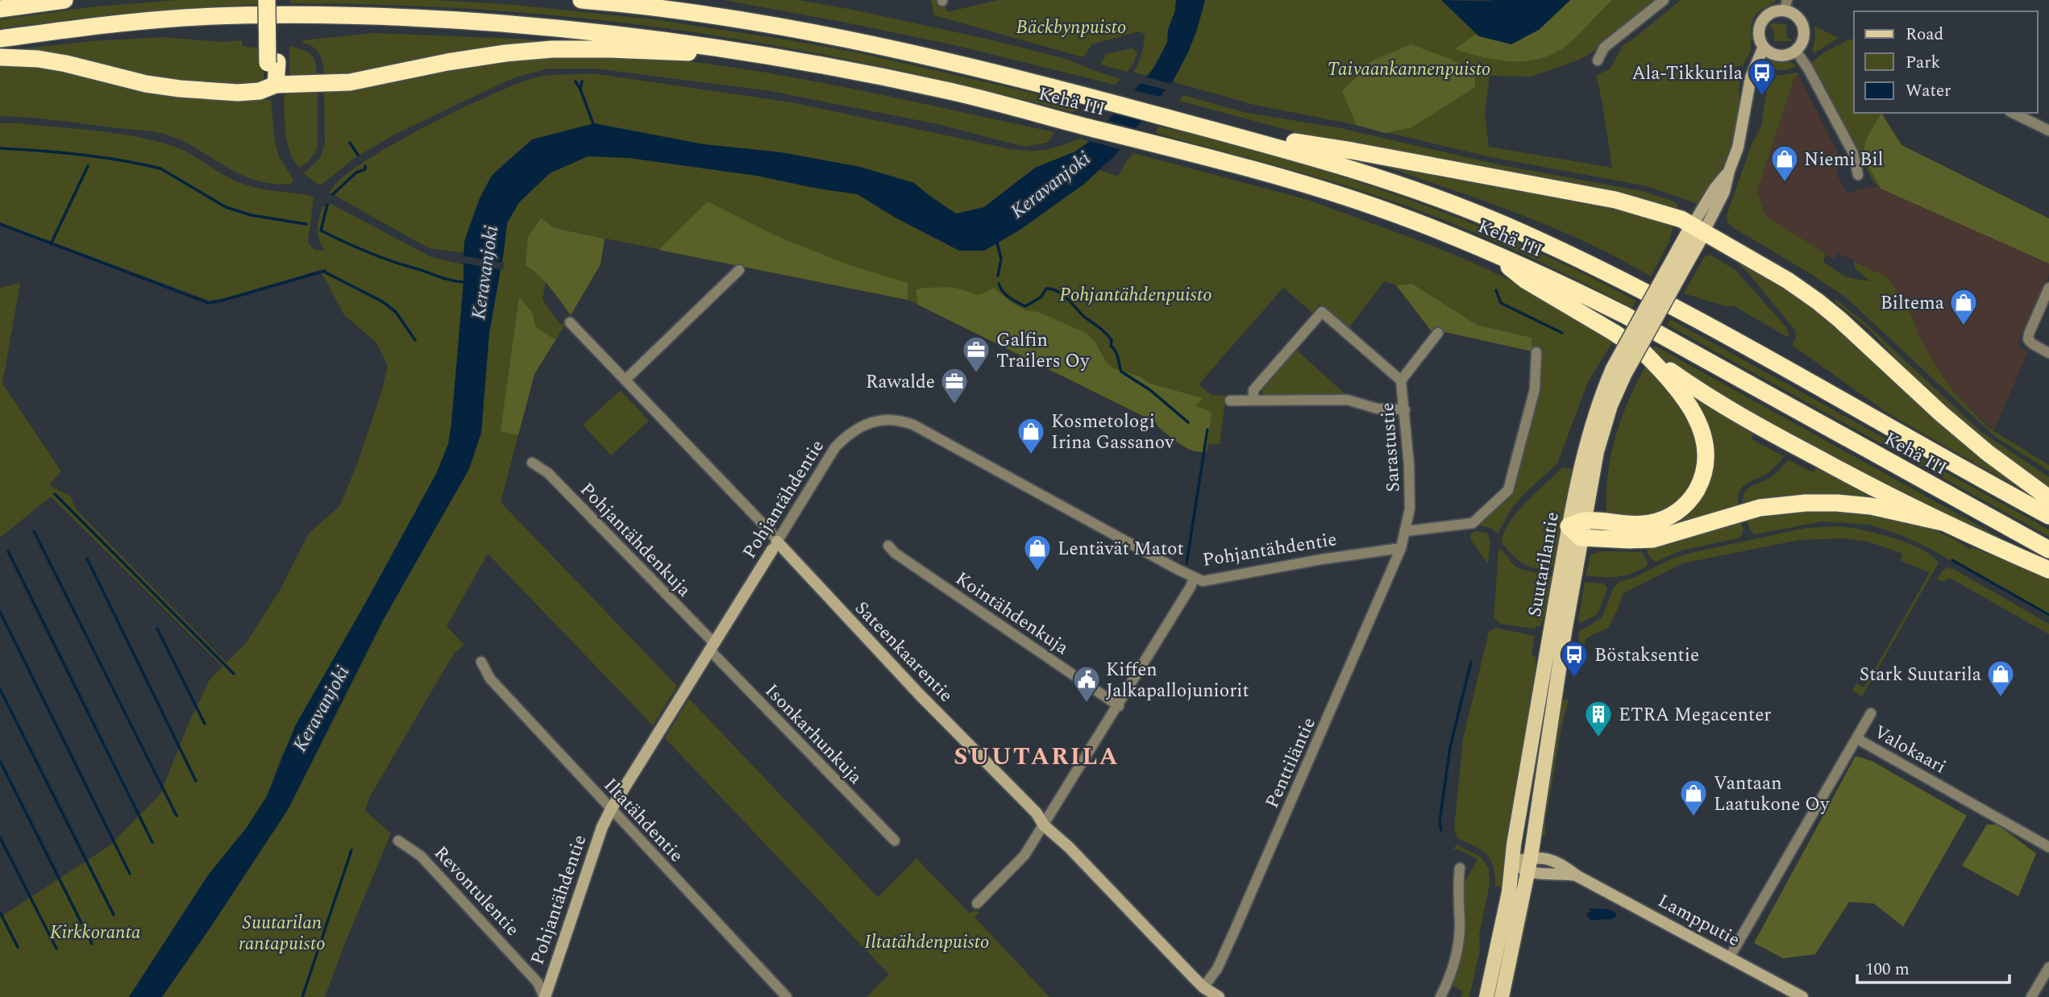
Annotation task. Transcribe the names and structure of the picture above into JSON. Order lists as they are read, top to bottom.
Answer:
{
  "streets": {
    "highway": ["Kehä III"],
    "main road": ["Suutarilantie"],
    "street": [
      "Sarastustie",
      "Pohjantähdentie",
      "Pohjantähdenkuja",
      "Kointähdenkuja",
      "Sateenkaarentie",
      "Isonkarhunkuja",
      "Valokaari",
      "Penttiläntie",
      "Iltatähdentie",
      "Revontulentie",
      "Lampputie"
    ]
  },
  "crossings": [
    ["Sarastustie", "Pohjantähdentie"],
    ["Sarastustie", "Penttiläntie"],
    ["Pohjantähdentie", "Pohjantähdenkuja"],
    ["Pohjantähdentie", "Sateenkaarentie"],
    ["Pohjantähdentie", "Isonkarhunkuja"],
    ["Pohjantähdentie", "Penttiläntie"],
    ["Pohjantähdentie", "Iltatähdentie"],
    ["Pohjantähdentie", "Revontulentie"],
    ["Pohjantähdenkuja", "Isonkarhunkuja"],
    ["Suutarilantie", "Lampputie"],
    ["Sateenkaarentie", "Penttiläntie"],
    ["Valokaari", "Lampputie"]
  ],
  "districts": ["SUUTARILA"],
  "water": ["Keravanjoki"],
  "parks": [
    "Bäckbynpuisto",
    "Taivaankannenpuisto",
    "Pohjantähdenpuisto",
    "Suutarilan rantapuisto",
    "Kirkkoranta",
    "Iltatähdenpuisto"
  ],
  "places": {
    "bus stop": ["Ala-Tikkurila", "Böstaksentie"],
    "shop": [
      "Niemi Bil",
      "Biltema",
      "Kosmetologi Irina Gassanov",
      "Lentävät Matot",
      "Stark Suutarila",
      "Vantaan Laatukone Oy"
    ],
    "office": ["Galfin Trailers Oy", "Rawalde"],
    "public building": ["Kiffen Jalkapallojuniorit"],
    "building": ["ETRA Megacenter"]
  },
  "legend": ["Road", "Park", "Water"],
  "scale_bar": "100 m"
}
